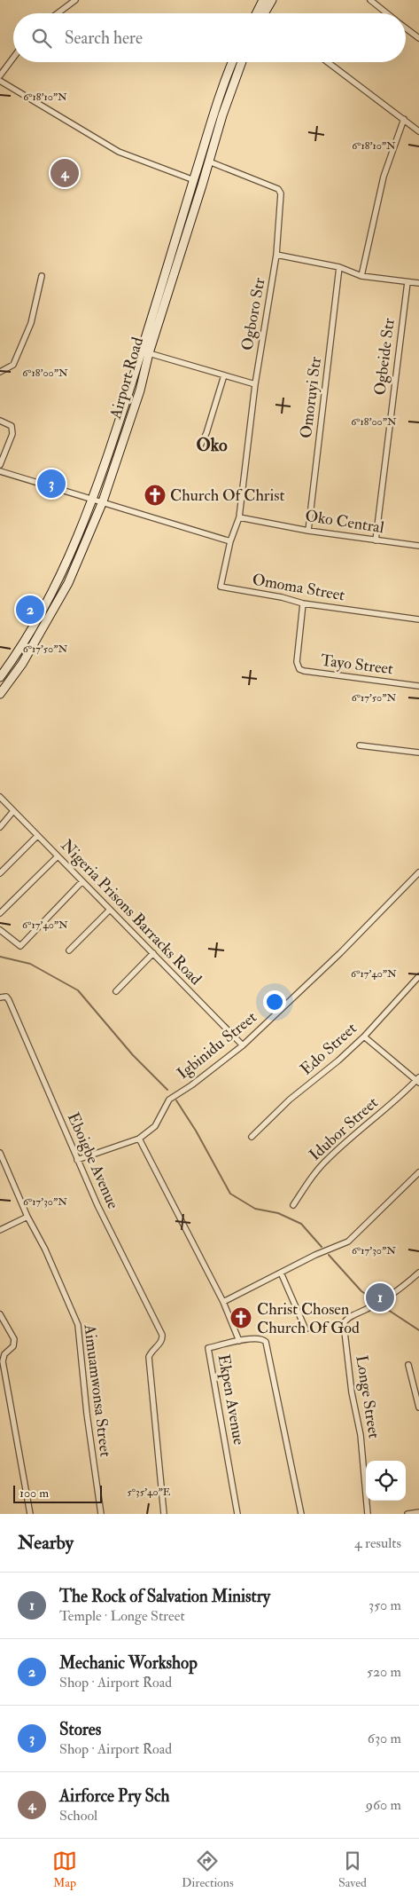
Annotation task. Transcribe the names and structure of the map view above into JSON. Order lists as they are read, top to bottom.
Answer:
{
  "streets": {
    "main road": ["Airport Road"],
    "street": [
      "Ogboro Str",
      "Ogbeide Str",
      "Omoruyi Str",
      "Oko Central",
      "Omoma Street",
      "Tayo Street",
      "Nigeria Prisons Barracks Road",
      "Igbinidu Street",
      "Edo Street",
      "Idubor Street",
      "Eboigbe Avenue",
      "Aimuamwonsa Street",
      "Longe Street",
      "Ekpen Avenue"
    ]
  },
  "crossings": [
    ["Ogboro Str", "Airport Road"],
    ["Ogboro Str", "Oko Central"],
    ["Ogbeide Str", "Oko Central"],
    ["Omoruyi Str", "Oko Central"],
    ["Omoma Street", "Tayo Street"],
    ["Nigeria Prisons Barracks Road", "Igbinidu Street"],
    ["Igbinidu Street", "Eboigbe Avenue"]
  ],
  "districts": ["Oko"],
  "places": {
    "church": ["Church Of Christ", "Christ Chosen Church Of God"]
  },
  "scale_bar": "100 m",
  "page": {
    "search": "Search here",
    "pins": [
      "4",
      "3",
      "2",
      "1"
    ],
    "scale": "100 m",
    "heading": ["Nearby", "4 results"],
    "list": [
      {
        "mark": "1",
        "name": "The Rock of Salvation Ministry",
        "note": "Temple · Longe Street",
        "value": "350 m"
      },
      {
        "mark": "2",
        "name": "Mechanic Workshop",
        "note": "Shop · Airport Road",
        "value": "520 m"
      },
      {
        "mark": "3",
        "name": "Stores",
        "note": "Shop · Airport Road",
        "value": "630 m"
      },
      {
        "mark": "4",
        "name": "Airforce Pry Sch",
        "note": "School",
        "value": "960 m"
      }
    ],
    "nav": ["Map", "Directions", "Saved"]
  },
  "coordinates": [
    "6°18'10\"N",
    "6°18'00\"N",
    "6°17'50\"N",
    "6°17'40\"N",
    "6°17'30\"N",
    "5°35'40\"E"
  ]
}
